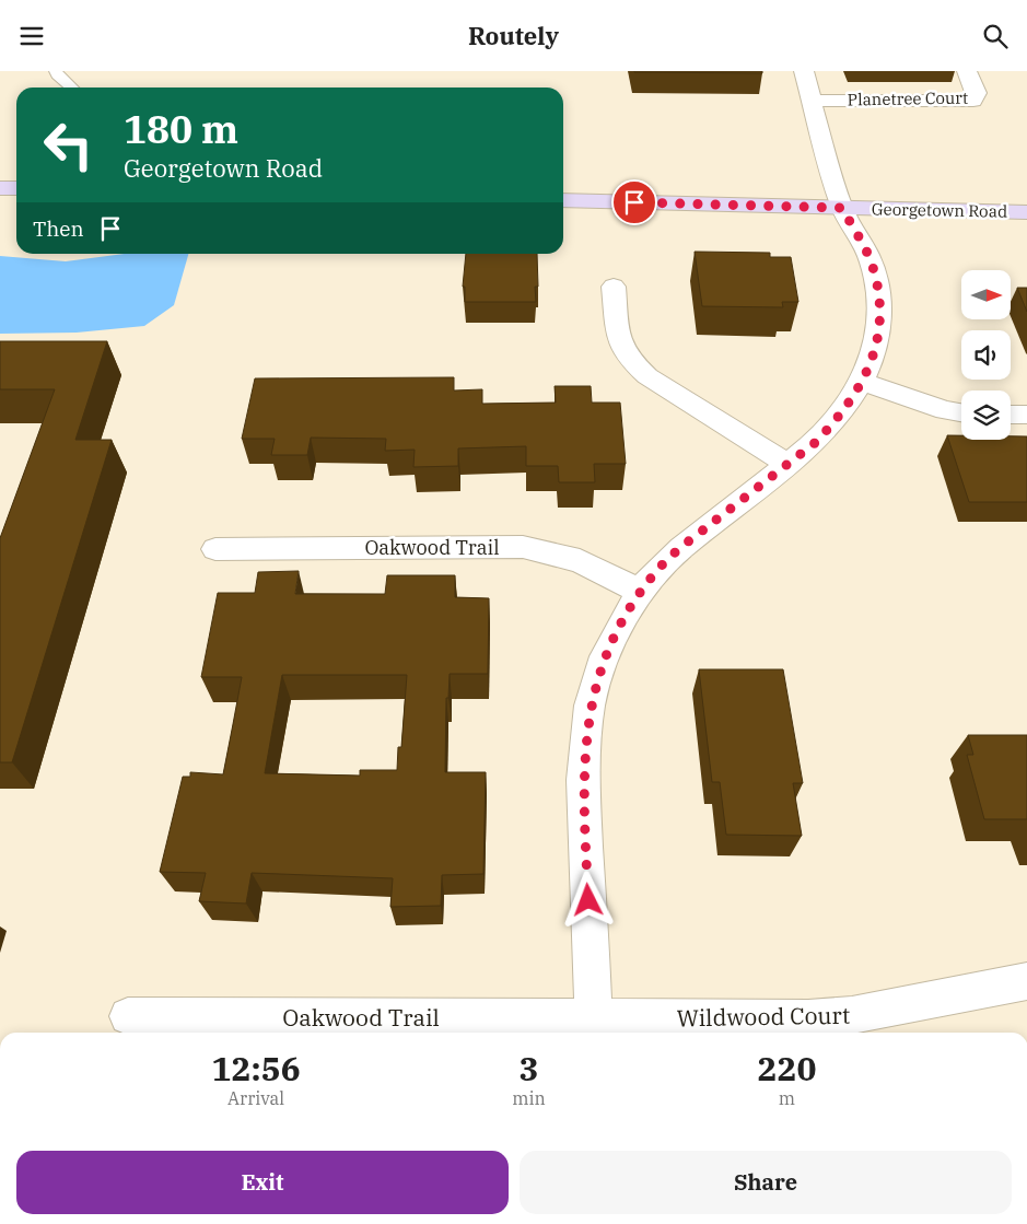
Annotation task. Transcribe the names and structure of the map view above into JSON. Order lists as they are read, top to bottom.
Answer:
{
  "streets": {
    "main road": ["Georgetown Road"],
    "street": ["Planetree Court", "Oakwood Trail", "Wildwood Court"]
  },
  "crossings": [
    ["Oakwood Trail", "Wildwood Court"]
  ],
  "north": "right",
  "page": {
    "header": "Routely",
    "turn": ["180 m", "Georgetown Road"],
    "then": "Then",
    "eta": [
      "12:56",
      "Arrival",
      "3",
      "min",
      "220",
      "m"
    ],
    "buttons": ["Exit", "Share"]
  }
}
